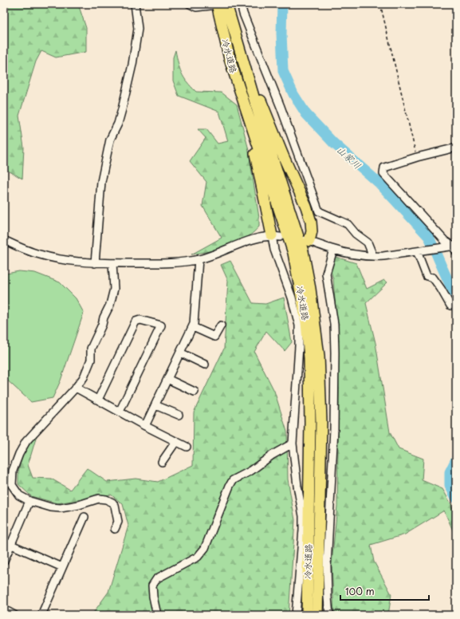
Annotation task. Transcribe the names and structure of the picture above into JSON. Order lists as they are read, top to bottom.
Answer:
{
  "streets": {
    "highway": ["冷水道路"]
  },
  "water": ["山家川"],
  "scale_bar": "100 m"
}
